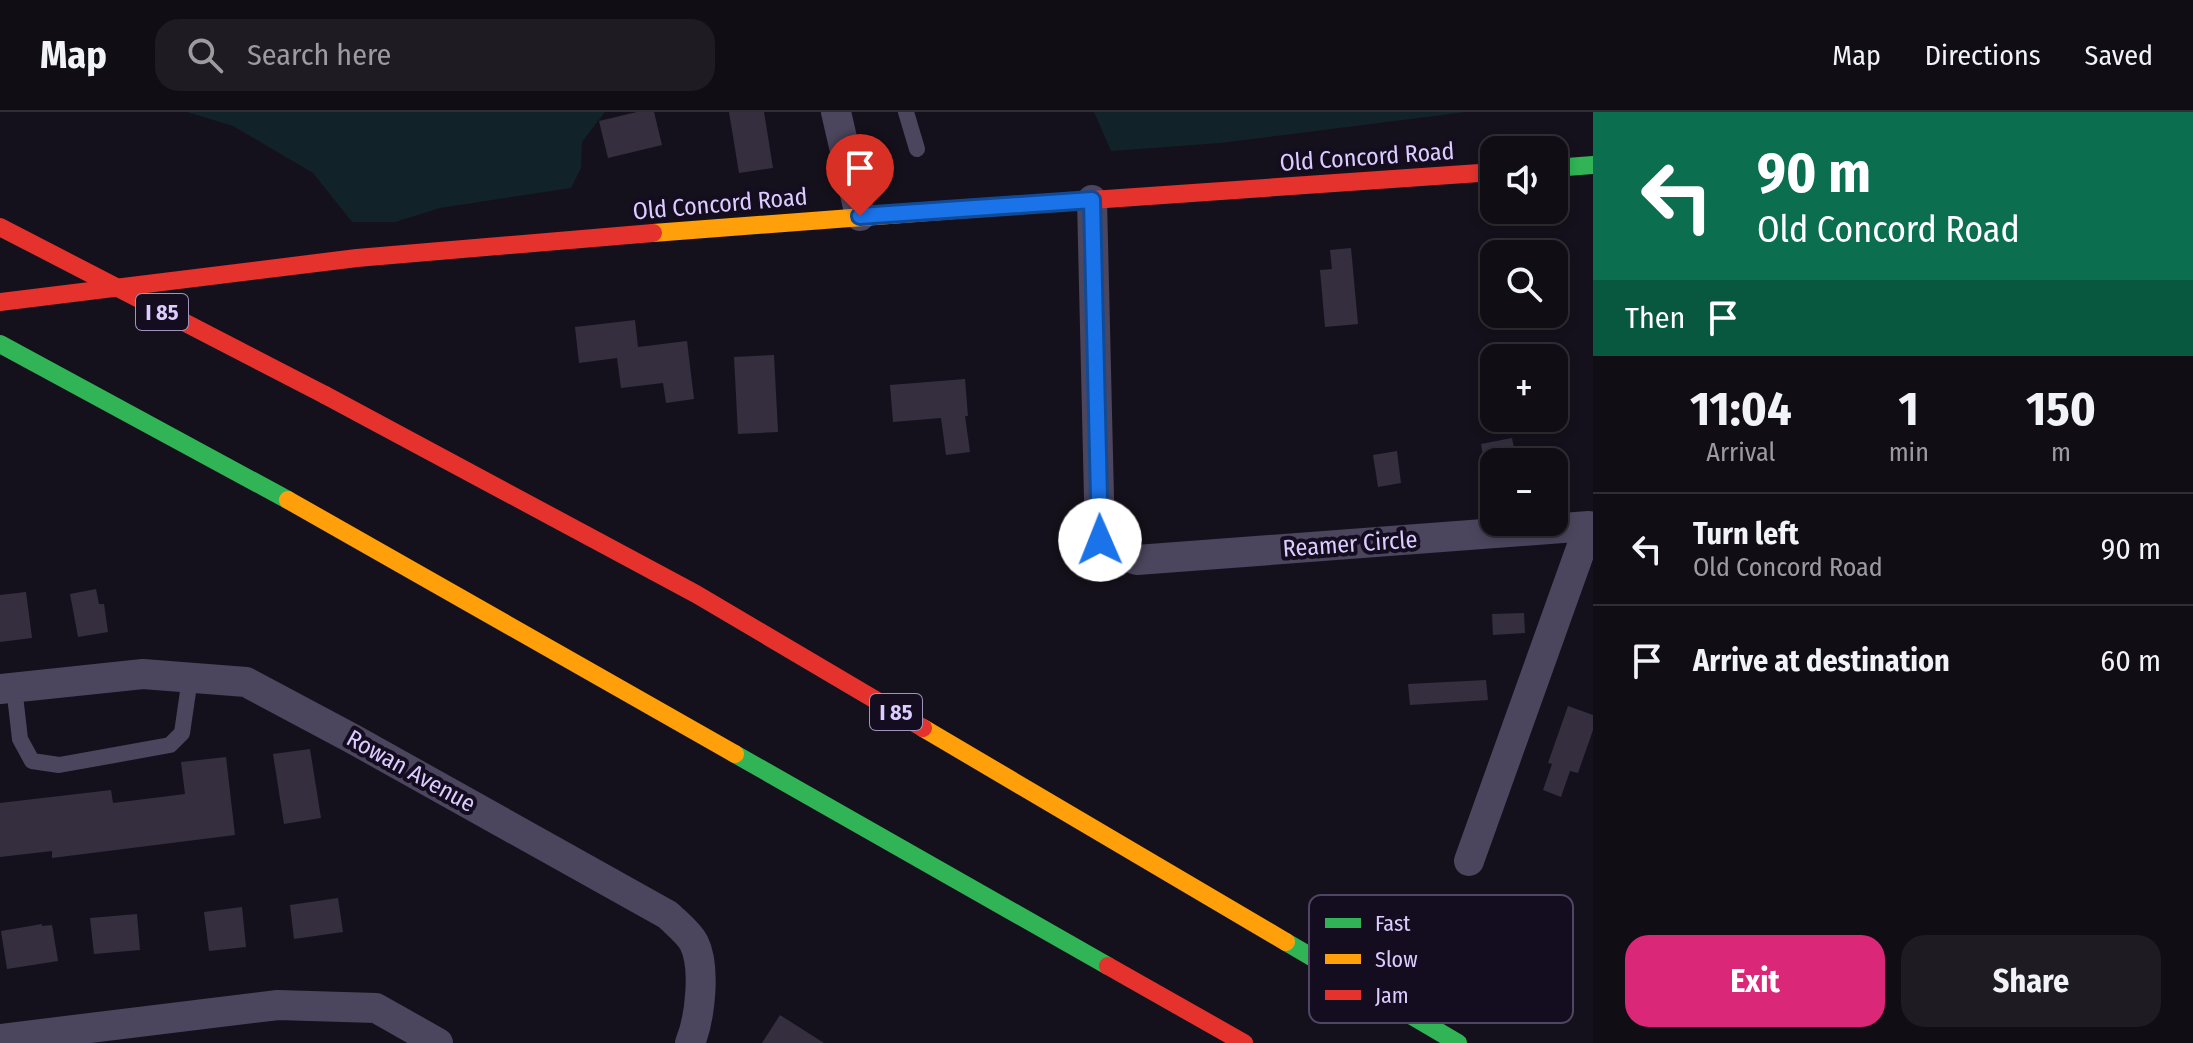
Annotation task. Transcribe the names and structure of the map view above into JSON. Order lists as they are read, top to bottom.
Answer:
{
  "streets": {
    "main road": ["Old Concord Road", "I 85"],
    "street": ["Reamer Circle", "Rowan Avenue"]
  },
  "crossings": [
    ["Old Concord Road", "Reamer Circle"]
  ],
  "legend": ["Fast", "Slow", "Jam"],
  "page": {
    "header": "Map",
    "search": "Search here",
    "nav": ["Map", "Directions", "Saved"],
    "turn": ["90 m", "Old Concord Road"],
    "map_buttons": ["+", "−"],
    "then": "Then",
    "eta": [
      "11:04",
      "Arrival",
      "1",
      "min",
      "150",
      "m"
    ],
    "list": [
      {
        "name": "Turn left",
        "note": "Old Concord Road",
        "value": "90 m"
      },
      {
        "name": "Arrive at destination",
        "value": "60 m"
      }
    ],
    "buttons": ["Exit", "Share"]
  }
}
